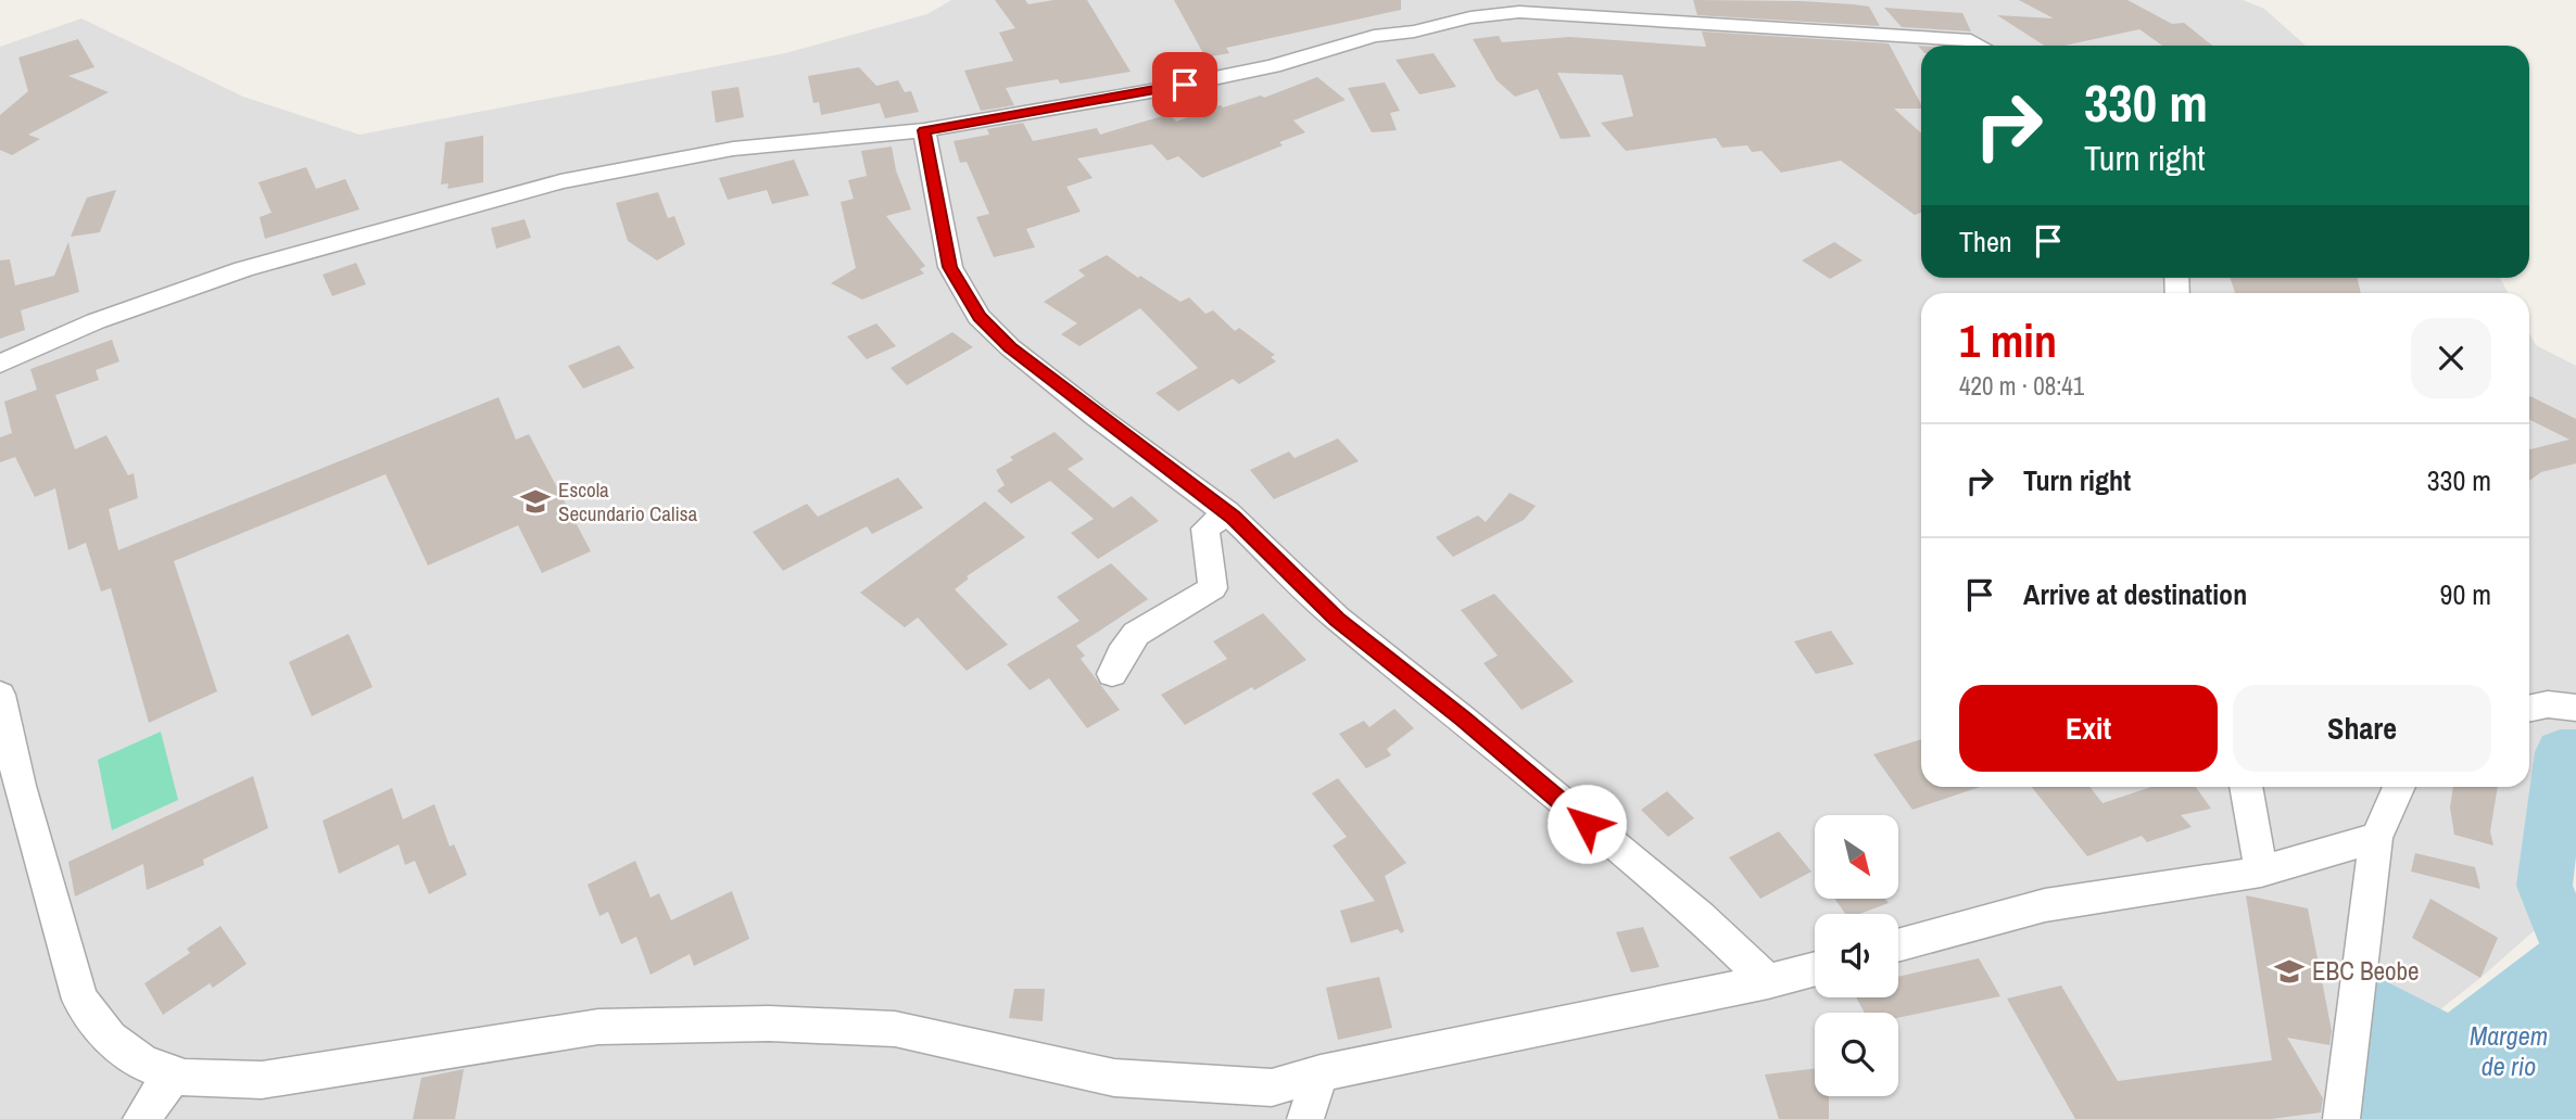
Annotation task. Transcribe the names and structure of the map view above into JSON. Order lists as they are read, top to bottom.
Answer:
{
  "water": ["Margem de rio"],
  "places": {
    "school or university": ["Escola Secundario Calisa", "EBC Beobe"]
  },
  "north": "bottom right",
  "page": {
    "turn": ["330 m", "Turn right"],
    "then": "Then",
    "heading": ["1 min", "420 m · 08:41"],
    "list": [
      {
        "name": "Turn right",
        "value": "330 m"
      },
      {
        "name": "Arrive at destination",
        "value": "90 m"
      }
    ],
    "buttons": ["Exit", "Share"]
  }
}
